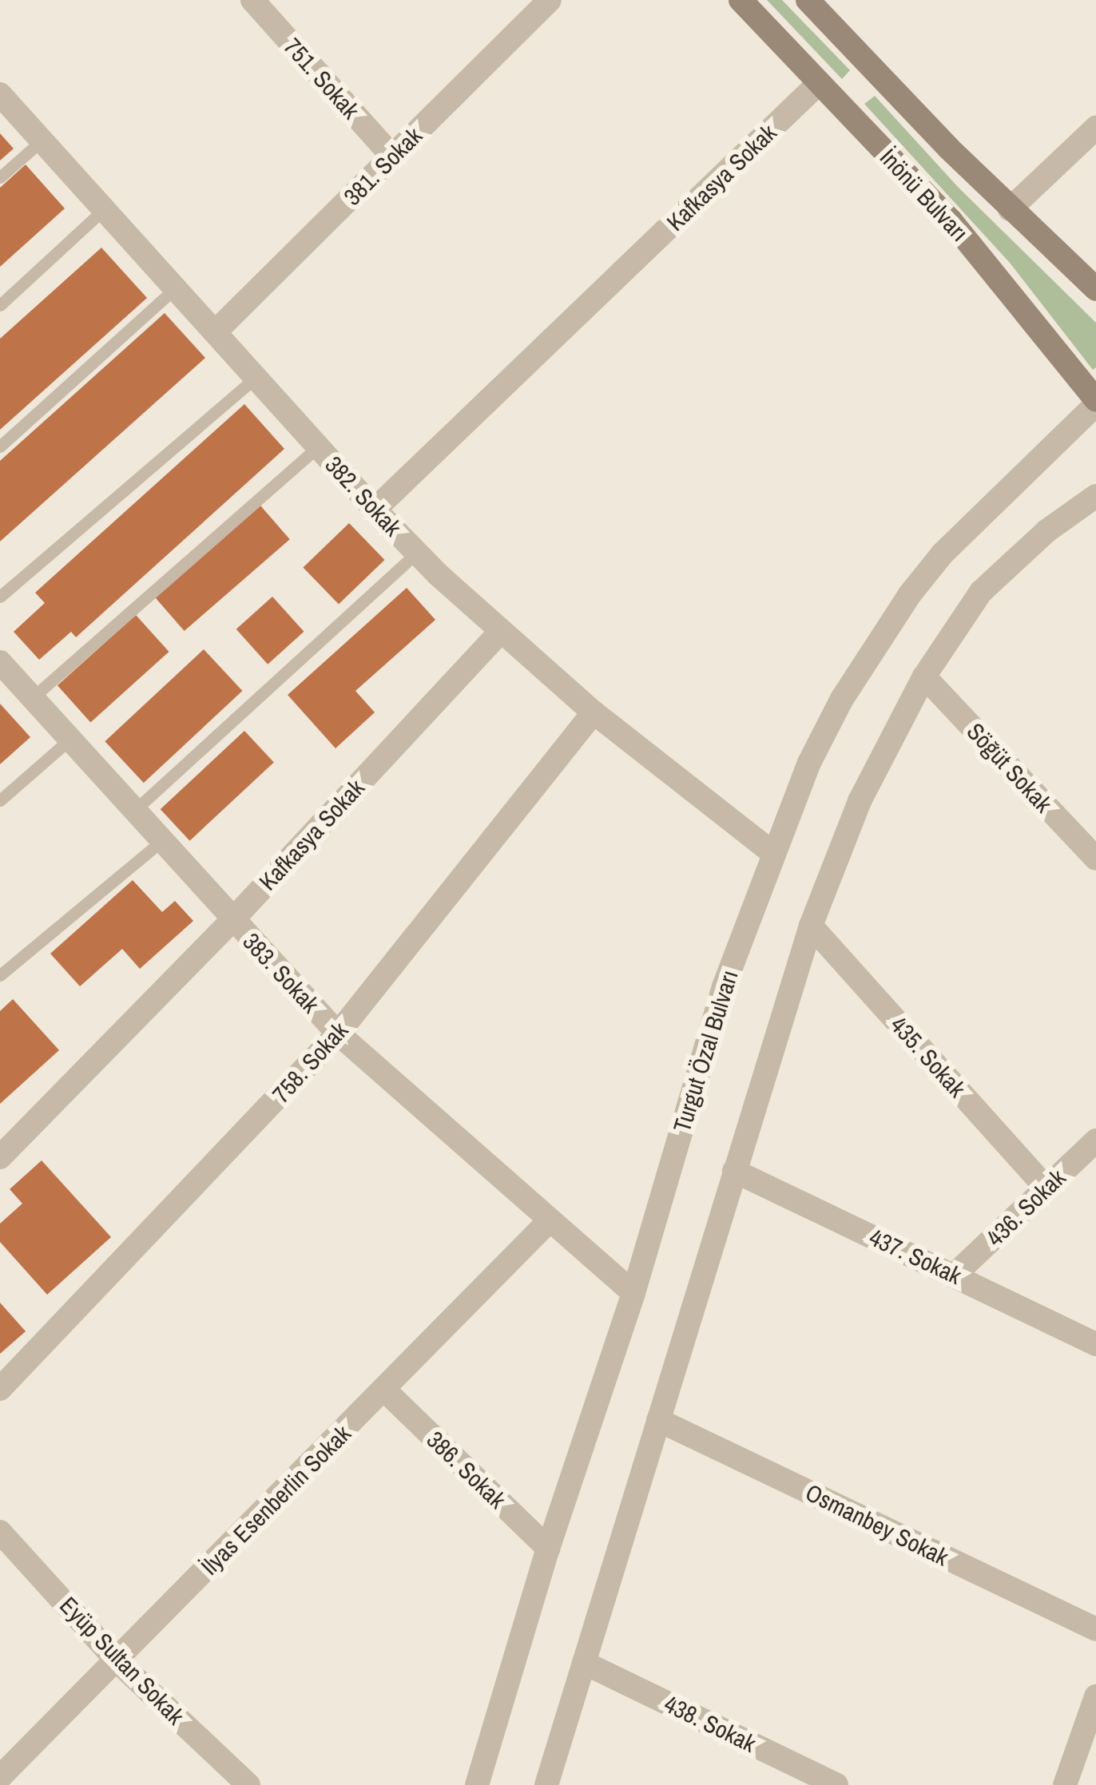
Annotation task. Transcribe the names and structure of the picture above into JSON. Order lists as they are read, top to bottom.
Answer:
{
  "streets": {
    "main road": ["İnönü Bulvarı"],
    "street": [
      "751. Sokak",
      "381. Sokak",
      "Kafkasya Sokak",
      "382. Sokak",
      "Söğüt Sokak",
      "383. Sokak",
      "Turgut Özal Bulvarı",
      "435. Sokak",
      "758. Sokak",
      "436. Sokak",
      "437. Sokak",
      "386. Sokak",
      "İlyas Esenberlin Sokak",
      "Osmanbey Sokak",
      "Eyüp Sultan Sokak",
      "438. Sokak"
    ]
  },
  "crossings": [
    ["751. Sokak", "381. Sokak"],
    ["381. Sokak", "382. Sokak"],
    ["Kafkasya Sokak", "İnönü Bulvarı"],
    ["Kafkasya Sokak", "382. Sokak"],
    ["Kafkasya Sokak", "383. Sokak"],
    ["İnönü Bulvarı", "Turgut Özal Bulvarı"],
    ["382. Sokak", "Turgut Özal Bulvarı"],
    ["382. Sokak", "758. Sokak"],
    ["383. Sokak", "Turgut Özal Bulvarı"],
    ["383. Sokak", "758. Sokak"],
    ["383. Sokak", "İlyas Esenberlin Sokak"],
    ["Turgut Özal Bulvarı", "386. Sokak"],
    ["435. Sokak", "436. Sokak"],
    ["436. Sokak", "437. Sokak"],
    ["386. Sokak", "İlyas Esenberlin Sokak"],
    ["İlyas Esenberlin Sokak", "Eyüp Sultan Sokak"]
  ]
}
